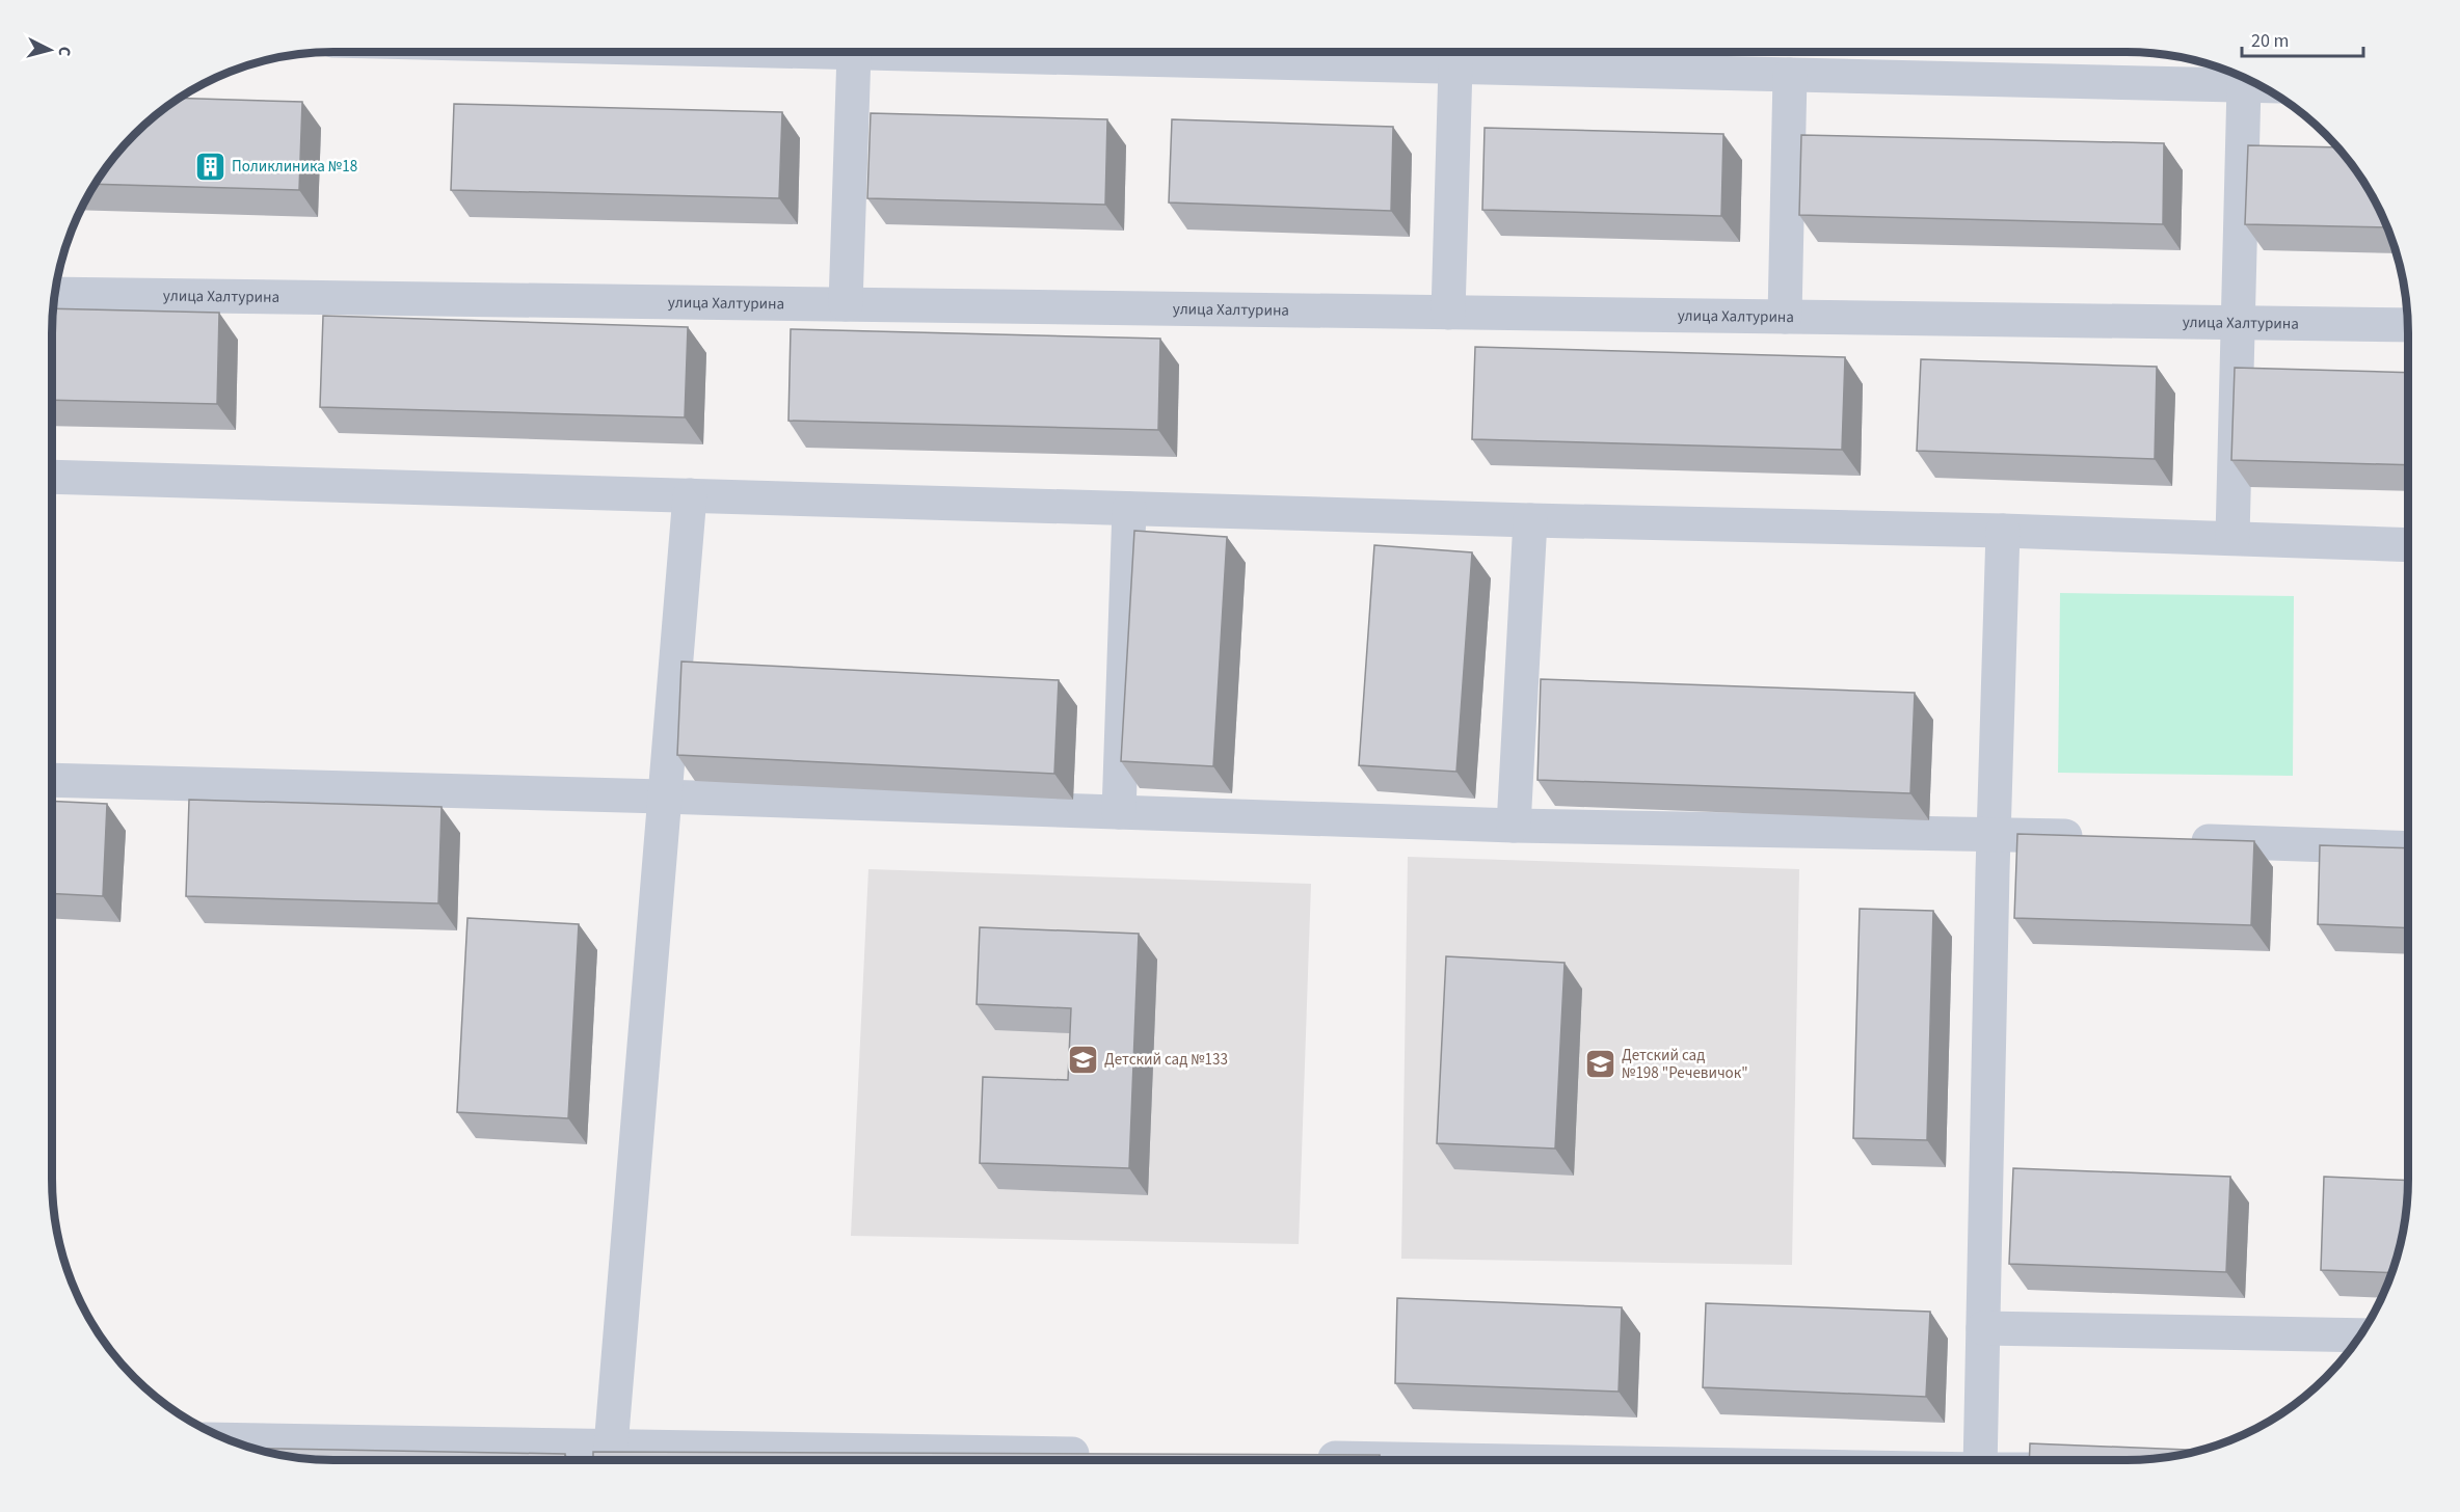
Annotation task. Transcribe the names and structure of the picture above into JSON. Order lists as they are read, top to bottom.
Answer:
{
  "streets": {
    "street": ["улица Халтурина"]
  },
  "places": {
    "building": ["Поликлиника №18"],
    "school or university": ["Детский сад №133", "Детский сад №198 \"Речевичок\""]
  },
  "scale_bar": "20 m",
  "north": "right"
}
